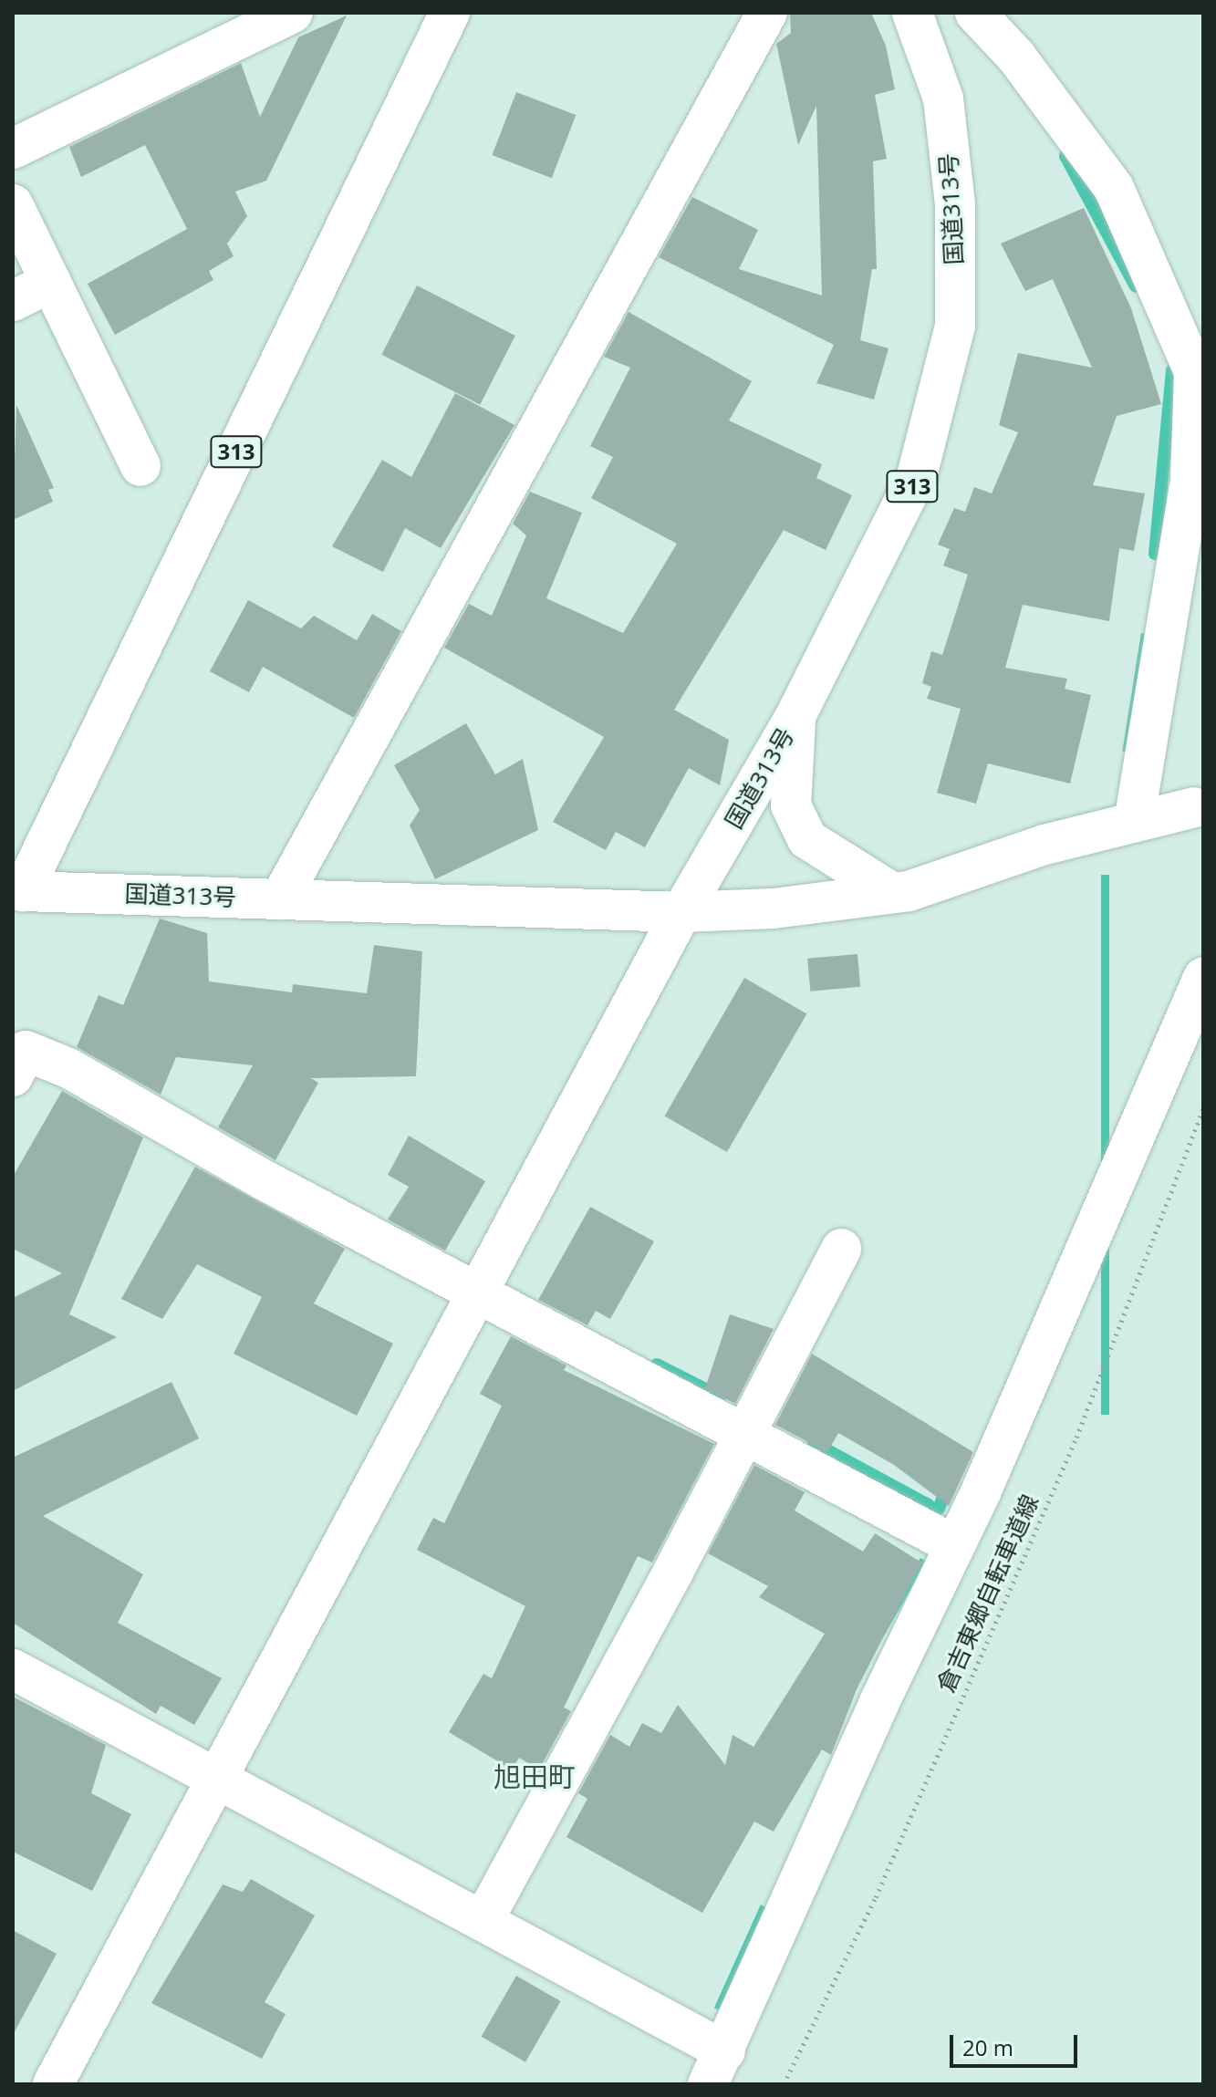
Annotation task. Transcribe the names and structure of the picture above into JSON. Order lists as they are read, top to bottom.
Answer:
{
  "streets": {
    "main road": ["国道313号", "313"],
    "path": ["倉吉東郷自転車道線"]
  },
  "crossings": [
    ["国道313号", "313"]
  ],
  "districts": ["旭田町"],
  "scale_bar": "20 m"
}
